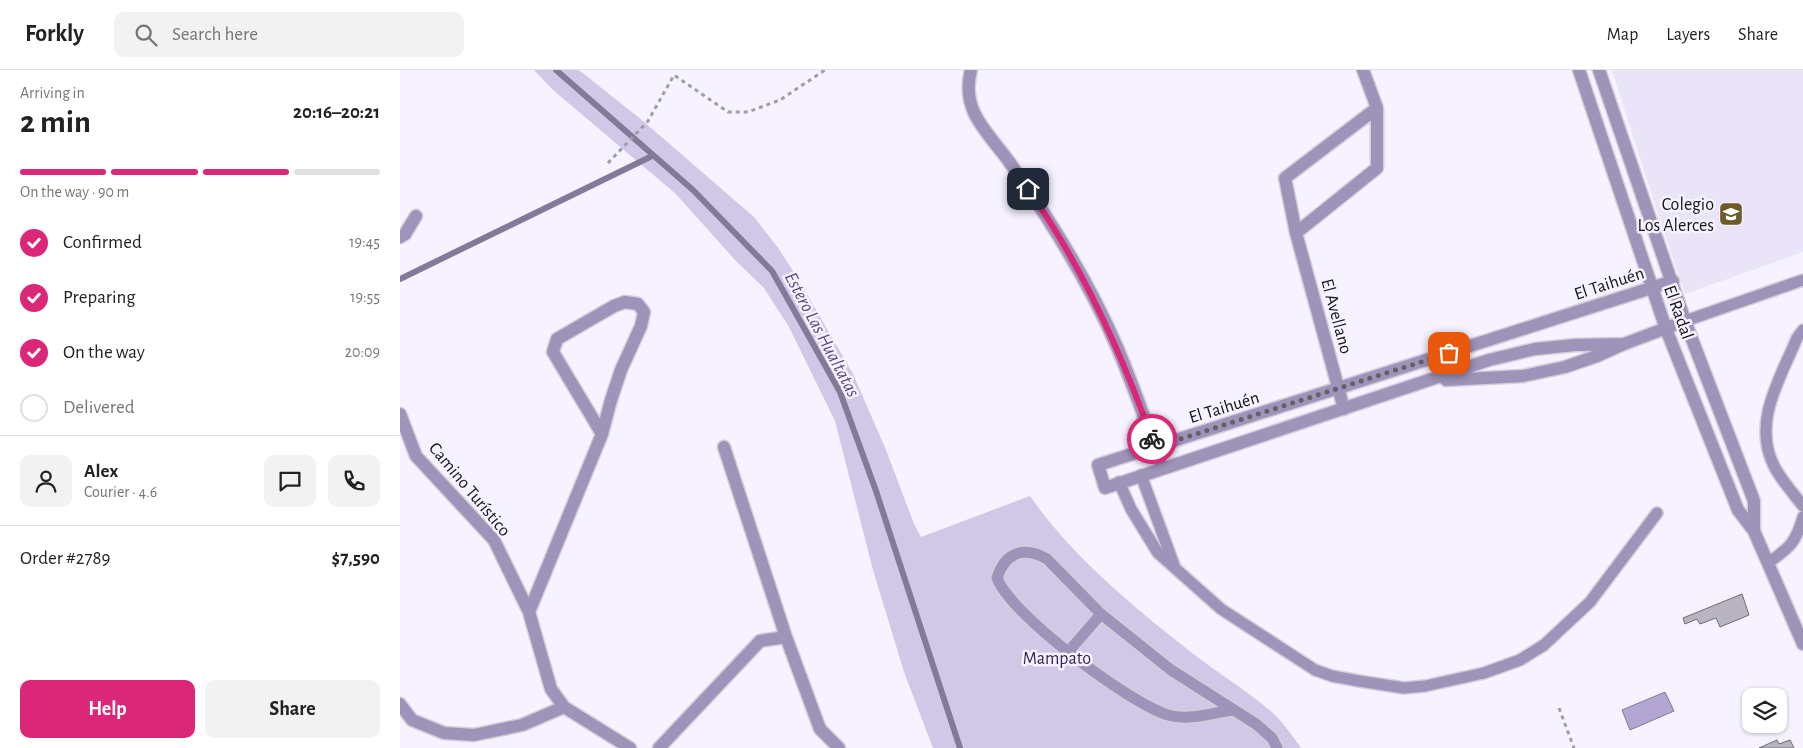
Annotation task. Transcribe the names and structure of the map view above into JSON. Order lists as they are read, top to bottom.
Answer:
{
  "streets": {
    "street": [
      "El Taihuén",
      "El Radal",
      "El Avellano",
      "Camino Turístico"
    ]
  },
  "crossings": [
    ["El Taihuén", "El Radal"],
    ["El Taihuén", "El Avellano"]
  ],
  "water": ["Estero Las Hualtatas"],
  "parks": ["Mampato"],
  "places": {
    "school or university": ["Colegio Los Alerces"]
  },
  "page": {
    "header": "Forkly",
    "search": "Search here",
    "nav": ["Map", "Layers", "Share"],
    "heading": ["2 min", "Arriving in", "20:16–20:21"],
    "panel": [
      "Alex",
      "Courier · 4.6",
      "Order #2789",
      "$7,590"
    ],
    "bar": "On the way · 90 m",
    "list": [
      ["Confirmed", "19:45"],
      ["Preparing", "19:55"],
      ["On the way", "20:09"],
      "Delivered"
    ],
    "buttons": ["Help", "Share"]
  }
}
